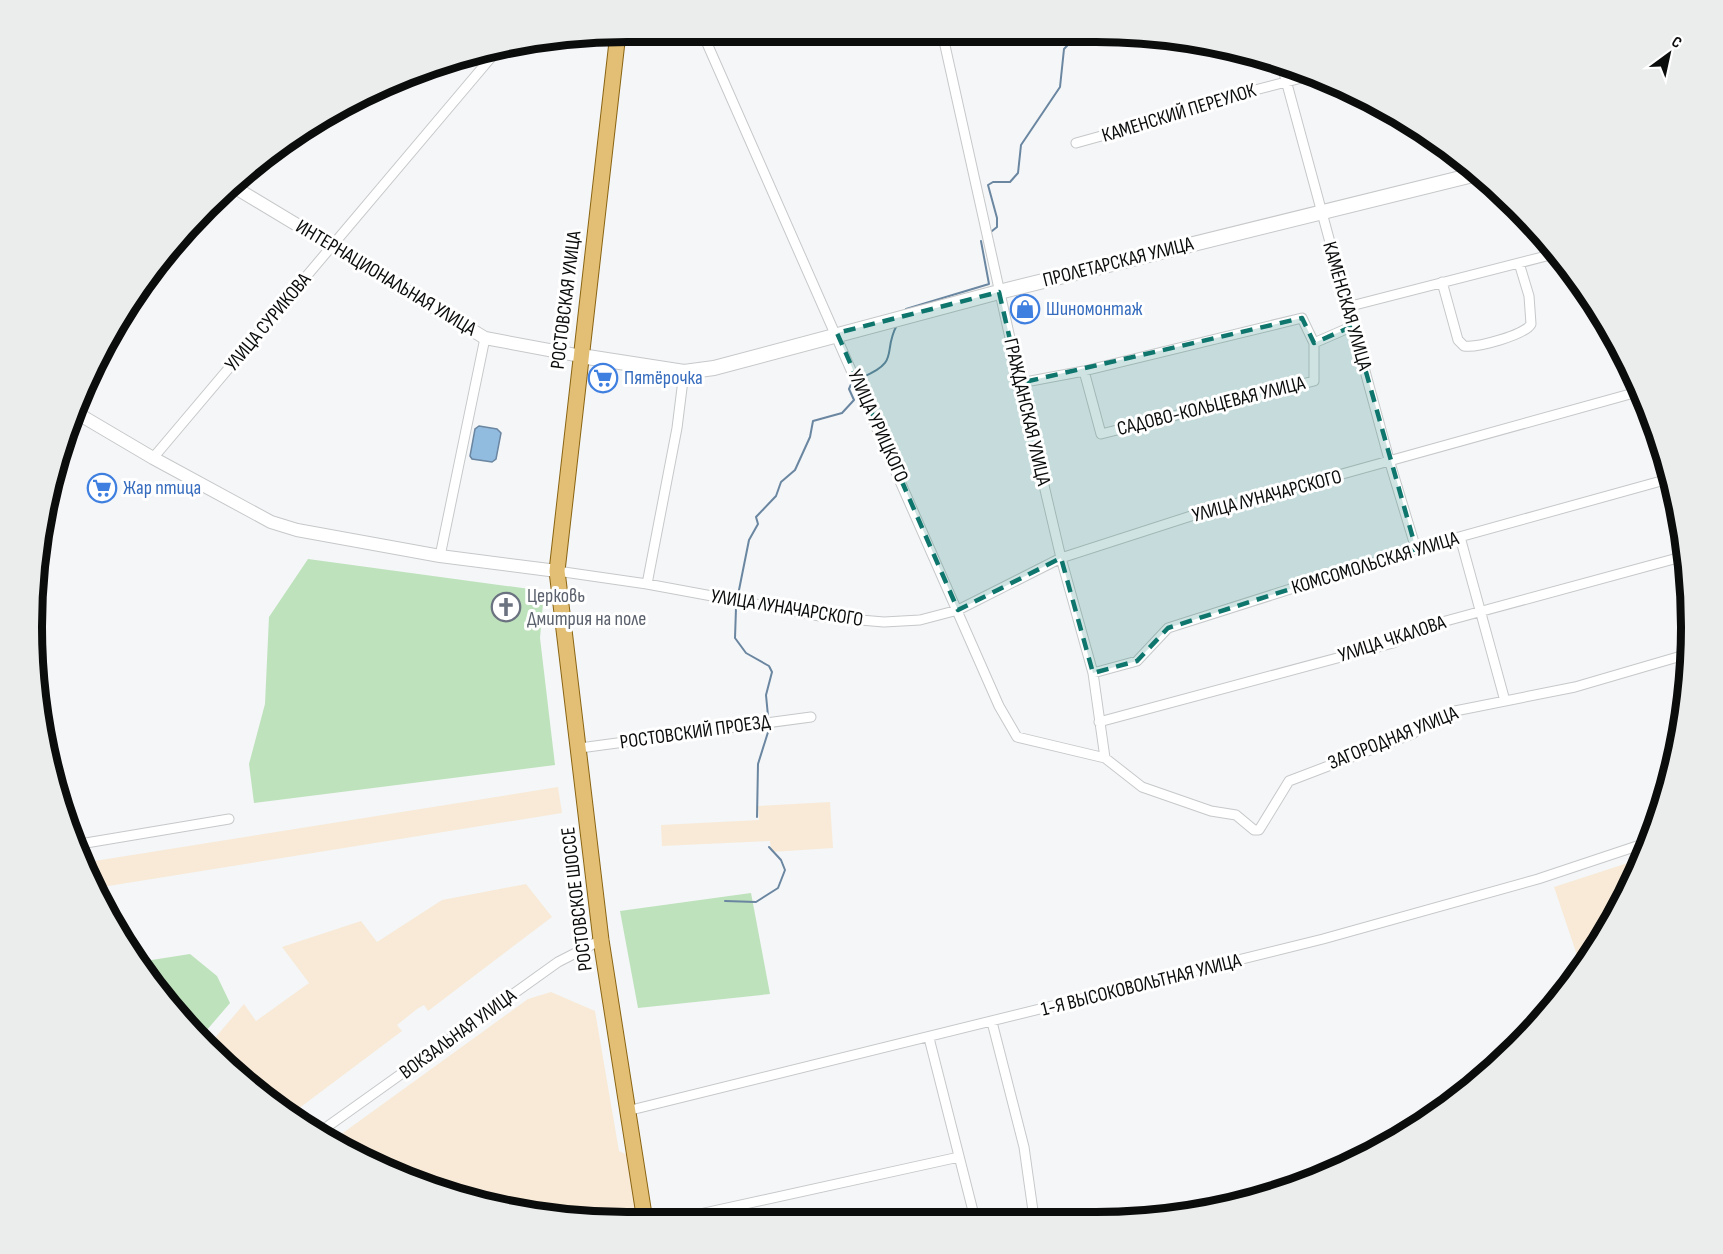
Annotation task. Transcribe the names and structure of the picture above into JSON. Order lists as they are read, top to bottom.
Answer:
{
  "streets": {
    "main road": ["ПРОЛЕТАРСКАЯ УЛИЦА", "РОСТОВСКАЯ УЛИЦА", "РОСТОВСКОЕ ШОССЕ"],
    "street": [
      "КАМЕНСКИЙ ПЕРЕУЛОК",
      "ИНТЕРНАЦИОНАЛЬНАЯ УЛИЦА",
      "КАМЕНСКАЯ УЛИЦА",
      "УЛИЦА СУРИКОВА",
      "САДОВО-КОЛЬЦЕВАЯ УЛИЦА",
      "ГРАЖДАНСКАЯ УЛИЦА",
      "УЛИЦА УРИЦКОГО",
      "УЛИЦА ЛУНАЧАРСКОГО",
      "КОМСОМОЛЬСКАЯ УЛИЦА",
      "УЛИЦА ЧКАЛОВА",
      "РОСТОВСКИЙ ПРОЕЗД",
      "ЗАГОРОДНАЯ УЛИЦА",
      "1-Я ВЫСОКОВОЛЬТНАЯ УЛИЦА",
      "ВОКЗАЛЬНАЯ УЛИЦА"
    ]
  },
  "crossings": [
    ["КАМЕНСКИЙ ПЕРЕУЛОК", "КАМЕНСКАЯ УЛИЦА"],
    ["ПРОЛЕТАРСКАЯ УЛИЦА", "ИНТЕРНАЦИОНАЛЬНАЯ УЛИЦА"],
    ["ПРОЛЕТАРСКАЯ УЛИЦА", "РОСТОВСКАЯ УЛИЦА"],
    ["ПРОЛЕТАРСКАЯ УЛИЦА", "КАМЕНСКАЯ УЛИЦА"],
    ["ПРОЛЕТАРСКАЯ УЛИЦА", "ГРАЖДАНСКАЯ УЛИЦА"],
    ["ПРОЛЕТАРСКАЯ УЛИЦА", "УЛИЦА УРИЦКОГО"],
    ["ИНТЕРНАЦИОНАЛЬНАЯ УЛИЦА", "РОСТОВСКАЯ УЛИЦА"],
    ["ИНТЕРНАЦИОНАЛЬНАЯ УЛИЦА", "УЛИЦА СУРИКОВА"],
    ["РОСТОВСКАЯ УЛИЦА", "УЛИЦА ЛУНАЧАРСКОГО"],
    ["РОСТОВСКАЯ УЛИЦА", "РОСТОВСКОЕ ШОССЕ"],
    ["КАМЕНСКАЯ УЛИЦА", "УЛИЦА ЛУНАЧАРСКОГО"],
    ["КАМЕНСКАЯ УЛИЦА", "КОМСОМОЛЬСКАЯ УЛИЦА"],
    ["УЛИЦА СУРИКОВА", "УЛИЦА ЛУНАЧАРСКОГО"],
    ["ГРАЖДАНСКАЯ УЛИЦА", "УЛИЦА УРИЦКОГО"],
    ["ГРАЖДАНСКАЯ УЛИЦА", "УЛИЦА ЛУНАЧАРСКОГО"],
    ["ГРАЖДАНСКАЯ УЛИЦА", "КОМСОМОЛЬСКАЯ УЛИЦА"],
    ["ГРАЖДАНСКАЯ УЛИЦА", "УЛИЦА ЧКАЛОВА"],
    ["ГРАЖДАНСКАЯ УЛИЦА", "ЗАГОРОДНАЯ УЛИЦА"],
    ["УЛИЦА УРИЦКОГО", "УЛИЦА ЛУНАЧАРСКОГО"],
    ["УЛИЦА УРИЦКОГО", "ЗАГОРОДНАЯ УЛИЦА"],
    ["УЛИЦА ЛУНАЧАРСКОГО", "РОСТОВСКОЕ ШОССЕ"],
    ["РОСТОВСКИЙ ПРОЕЗД", "РОСТОВСКОЕ ШОССЕ"],
    ["РОСТОВСКОЕ ШОССЕ", "1-Я ВЫСОКОВОЛЬТНАЯ УЛИЦА"],
    ["РОСТОВСКОЕ ШОССЕ", "ВОКЗАЛЬНАЯ УЛИЦА"]
  ],
  "places": {
    "shop": ["Шиномонтаж"],
    "supermarket": ["Пятёрочка", "Жар птица"],
    "church": ["Церковь Дмитрия на поле"]
  },
  "north": "top right"
}
